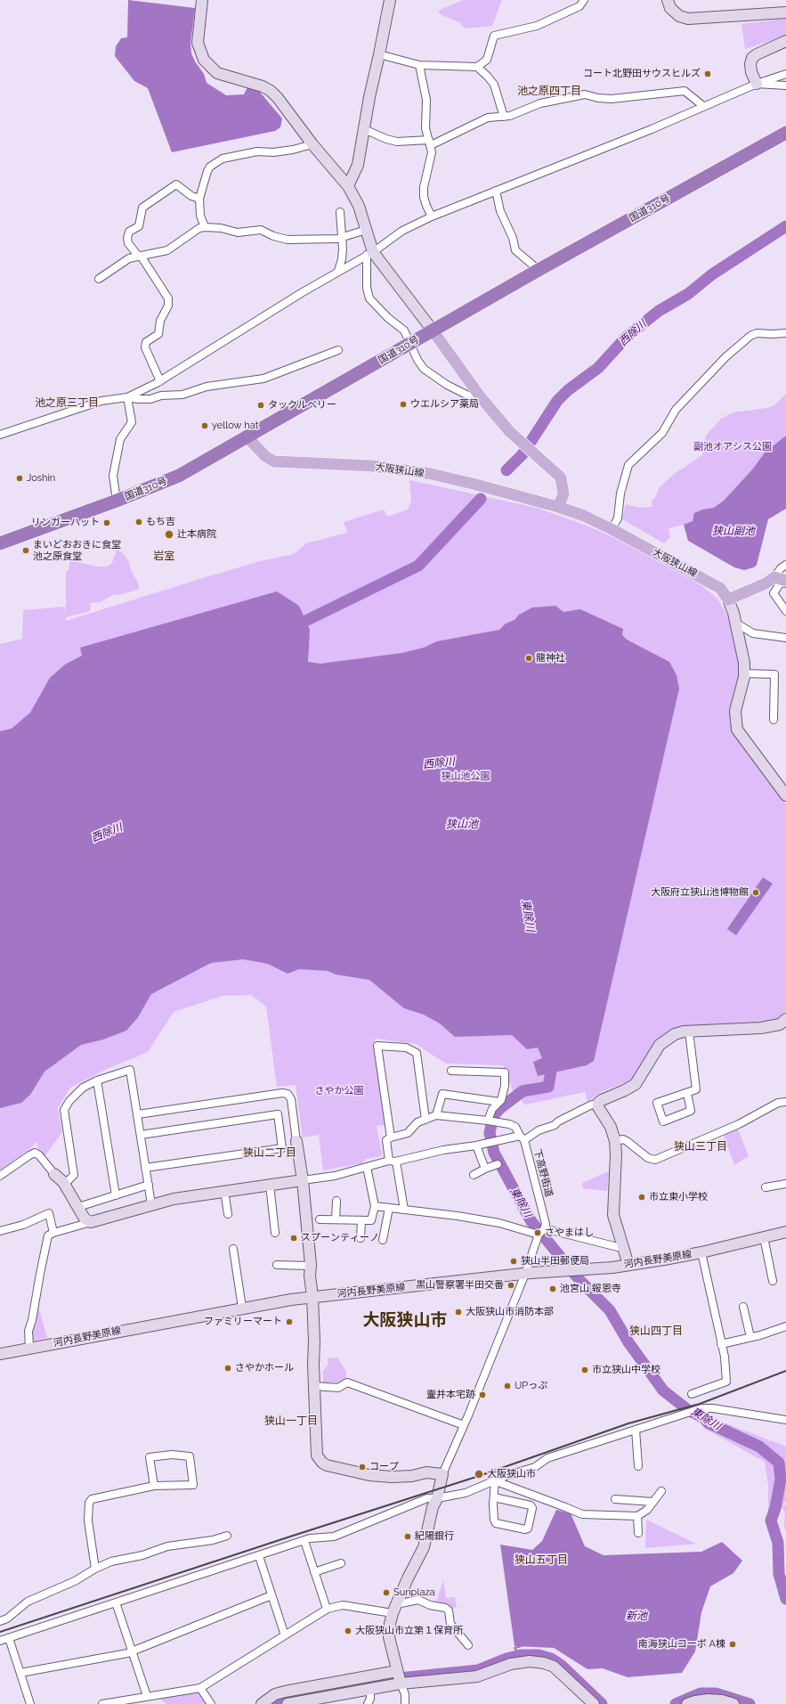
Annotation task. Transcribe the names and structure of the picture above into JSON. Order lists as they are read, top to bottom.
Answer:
{
  "streets": {
    "highway": ["国道310号"],
    "main road": ["大阪狭山線"],
    "street": ["下高野街道", "河内長野美原線"]
  },
  "crossings": [
    ["国道310号", "大阪狭山線"]
  ],
  "districts": [
    "池之原四丁目",
    "池之原三丁目",
    "岩室",
    "狭山三丁目",
    "狭山二丁目",
    "大阪狭山市",
    "狭山四丁目",
    "狭山一丁目",
    "狭山五丁目"
  ],
  "water": [
    "西除川",
    "狭山副池",
    "狭山池",
    "東除川",
    "新池"
  ],
  "parks": ["副池オアシス公園", "狭山池公園", "さやか公園"],
  "places": [
    "コート北野田サウスヒルズ",
    "ウエルシア薬局",
    "タックルベリー",
    "yellow hat",
    "Joshin",
    "もち吉",
    "リンガーハット",
    "辻本病院",
    "まいどおおきに食堂 池之原食堂",
    "龍神社",
    "大阪府立狭山池博物館",
    "市立東小学校",
    "さやまはし",
    "スプーンティーノ",
    "狭山半田郵便局",
    "黒山警察署半田交番",
    "池宮山 報恩寺",
    "大阪狭山市消防本部",
    "ファミリーマート",
    "さやかホール",
    "市立狭山中学校",
    "UPっぷ",
    "壷井本宅跡",
    "コープ",
    "大阪狭山市",
    "紀陽銀行",
    "Sunplaza",
    "大阪狭山市立第１保育所",
    "南海狭山コーポ A棟"
  ]
}
